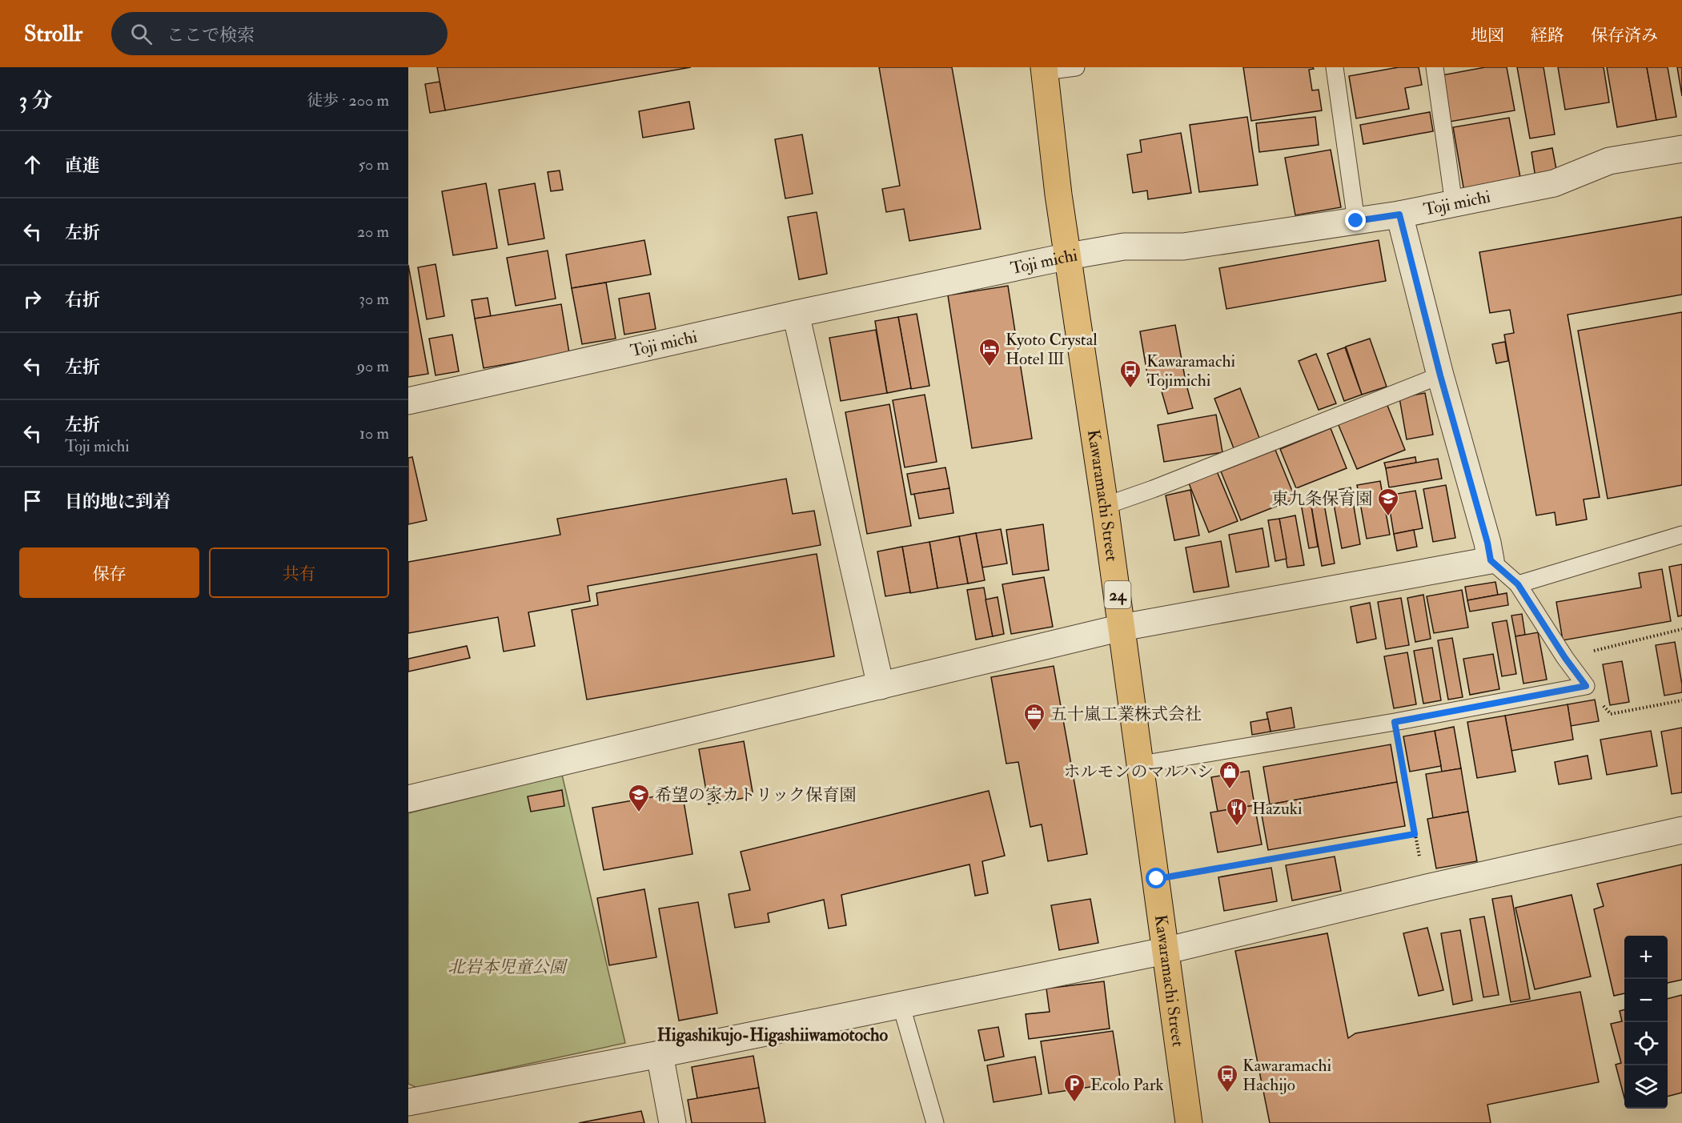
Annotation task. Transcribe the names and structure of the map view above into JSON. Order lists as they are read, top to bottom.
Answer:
{
  "streets": {
    "highway": ["Kawaramachi Street", "24"],
    "street": ["Toji michi"]
  },
  "crossings": [
    ["Toji michi", "Kawaramachi Street"]
  ],
  "districts": ["Higashikujo-Higashiiwamotocho"],
  "parks": ["北岩本児童公園"],
  "places": {
    "hotel": ["Kyoto Crystal Hotel Ⅲ"],
    "bus stop": ["Kawaramachi Tojimichi", "Kawaramachi Hachijo"],
    "school or university": ["東九条保育園", "希望の家カトリック保育園"],
    "office": ["五十嵐工業株式会社"],
    "shop": ["ホルモンのマルハシ"],
    "restaurant": ["Hazuki"],
    "parking": ["Ecolo Park"]
  },
  "page": {
    "header": "Strollr",
    "search": "ここで検索",
    "nav": ["地図", "経路", "保存済み"],
    "heading": ["3 分", "徒歩 · 200 m"],
    "list": [
      ["直進", "50 m"],
      ["左折", "20 m"],
      ["右折", "30 m"],
      ["左折", "90 m"],
      ["左折", "Toji michi", "10 m"],
      "目的地に到着"
    ],
    "buttons": ["保存", "共有"],
    "map_buttons": ["+", "−"]
  }
}
